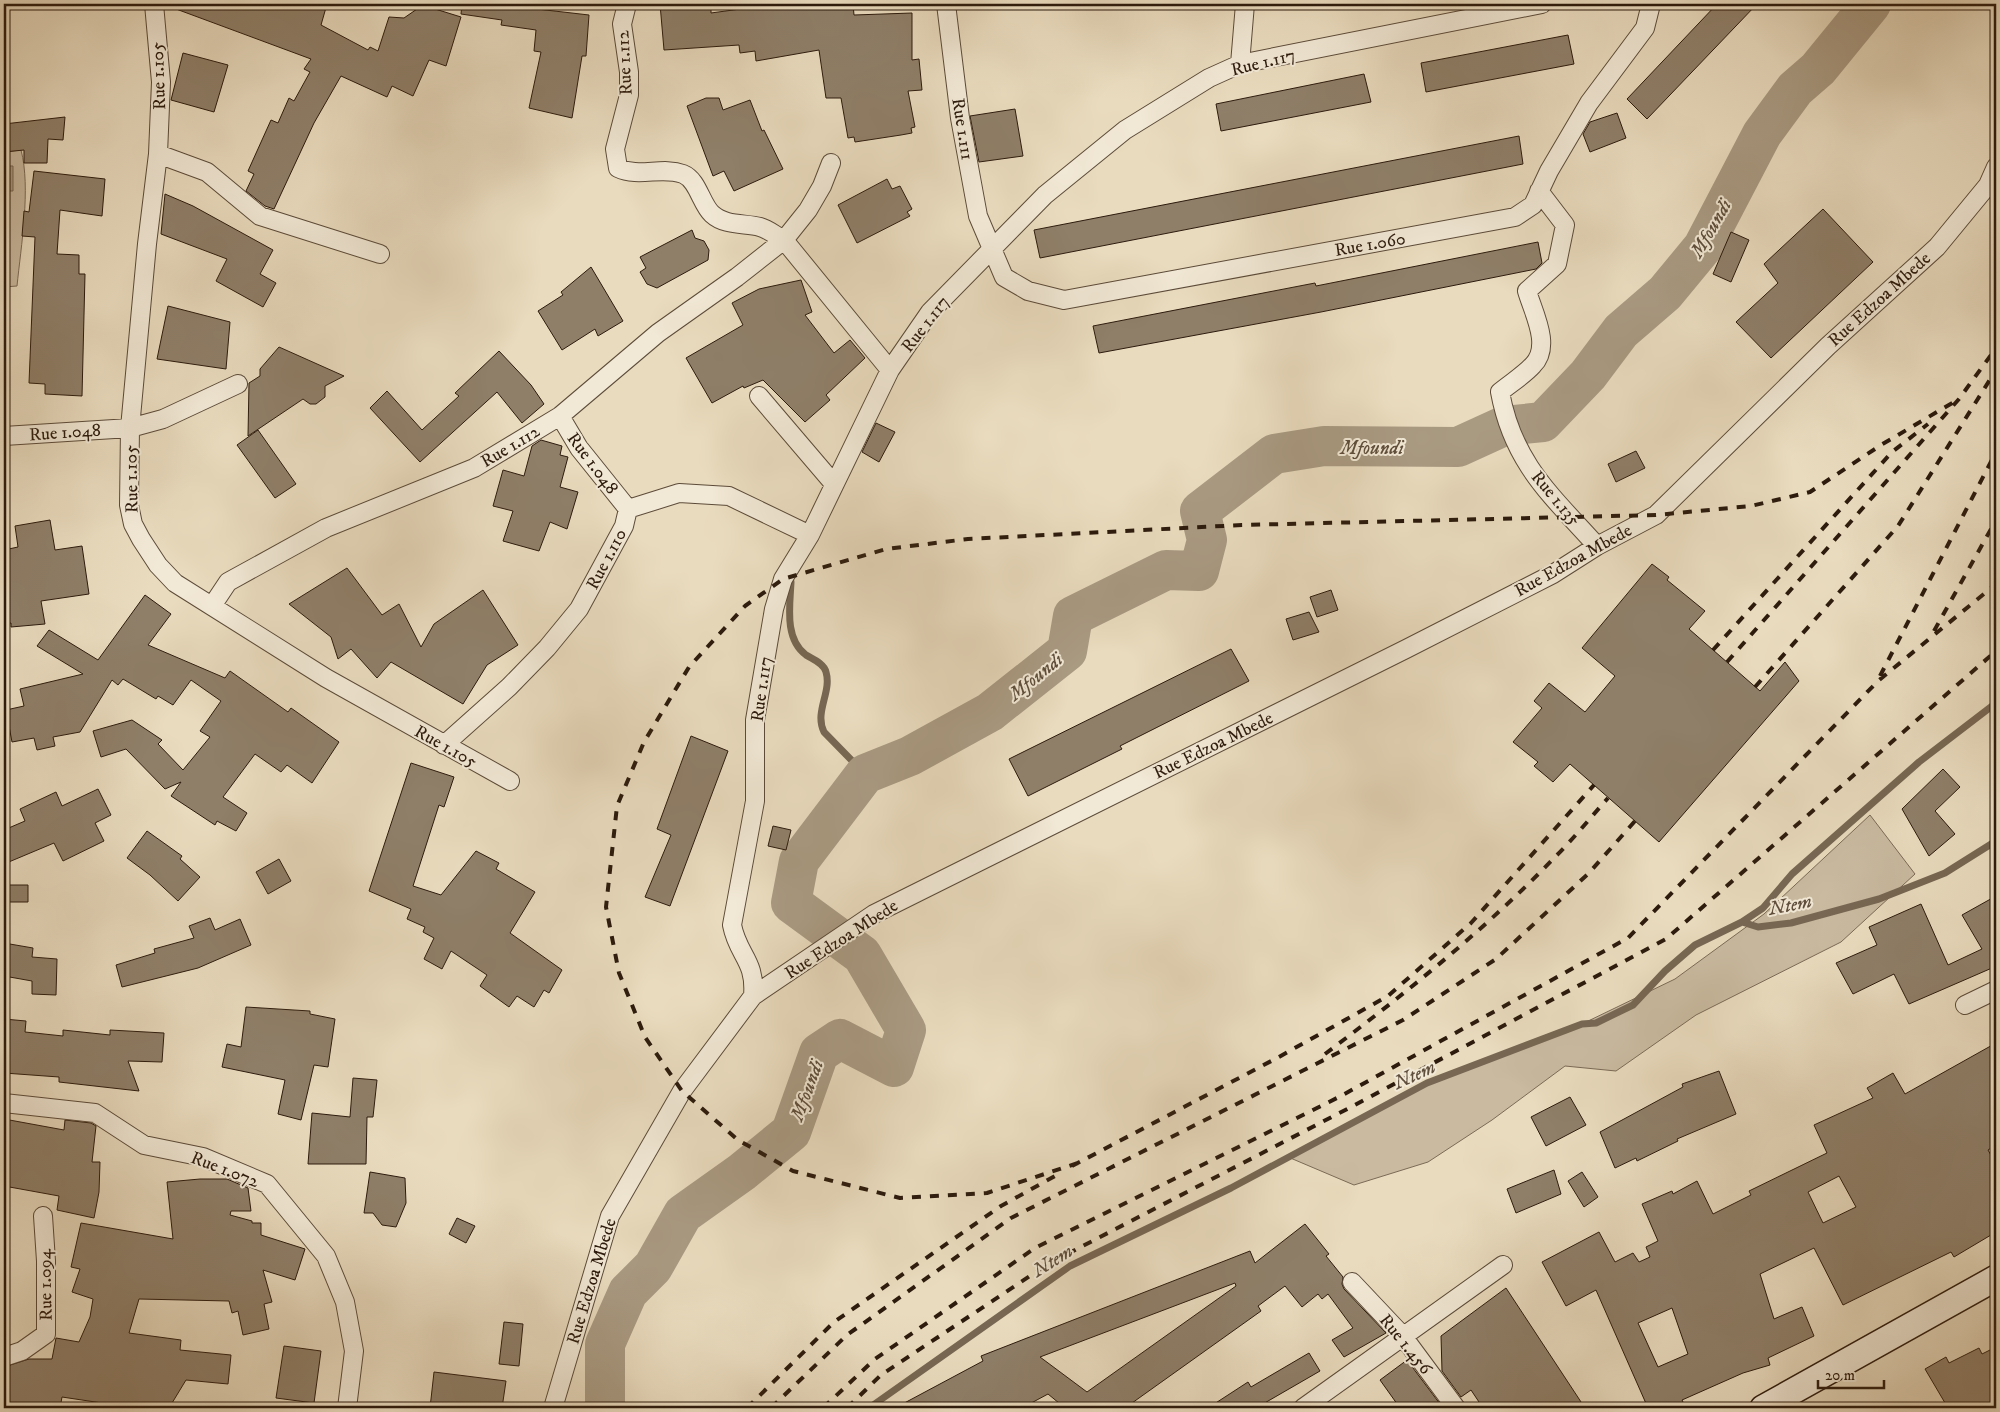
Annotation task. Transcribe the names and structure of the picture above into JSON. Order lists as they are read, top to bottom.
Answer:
{
  "streets": {
    "street": [
      "Rue 1.117",
      "Rue 1.112",
      "Rue 1.105",
      "Rue 1.111",
      "Rue 1.060",
      "Rue Edzoa Mbede",
      "Rue 1.048",
      "Rue 1.135",
      "Rue 1.110",
      "Rue 1.072",
      "Rue 1.094",
      "Rue 1.456"
    ]
  },
  "crossings": [
    ["Rue 1.117", "Rue 1.112"],
    ["Rue 1.117", "Rue 1.111"],
    ["Rue 1.117", "Rue 1.060"],
    ["Rue 1.117", "Rue Edzoa Mbede"],
    ["Rue 1.117", "Rue 1.110"],
    ["Rue 1.112", "Rue 1.105"],
    ["Rue 1.112", "Rue 1.048"],
    ["Rue 1.105", "Rue 1.048"],
    ["Rue 1.105", "Rue 1.110"],
    ["Rue 1.111", "Rue 1.060"],
    ["Rue 1.060", "Rue 1.135"],
    ["Rue Edzoa Mbede", "Rue 1.135"],
    ["Rue 1.048", "Rue 1.110"]
  ],
  "water": ["Mfoundi", "Ntem"],
  "scale_bar": "20 m"
}
